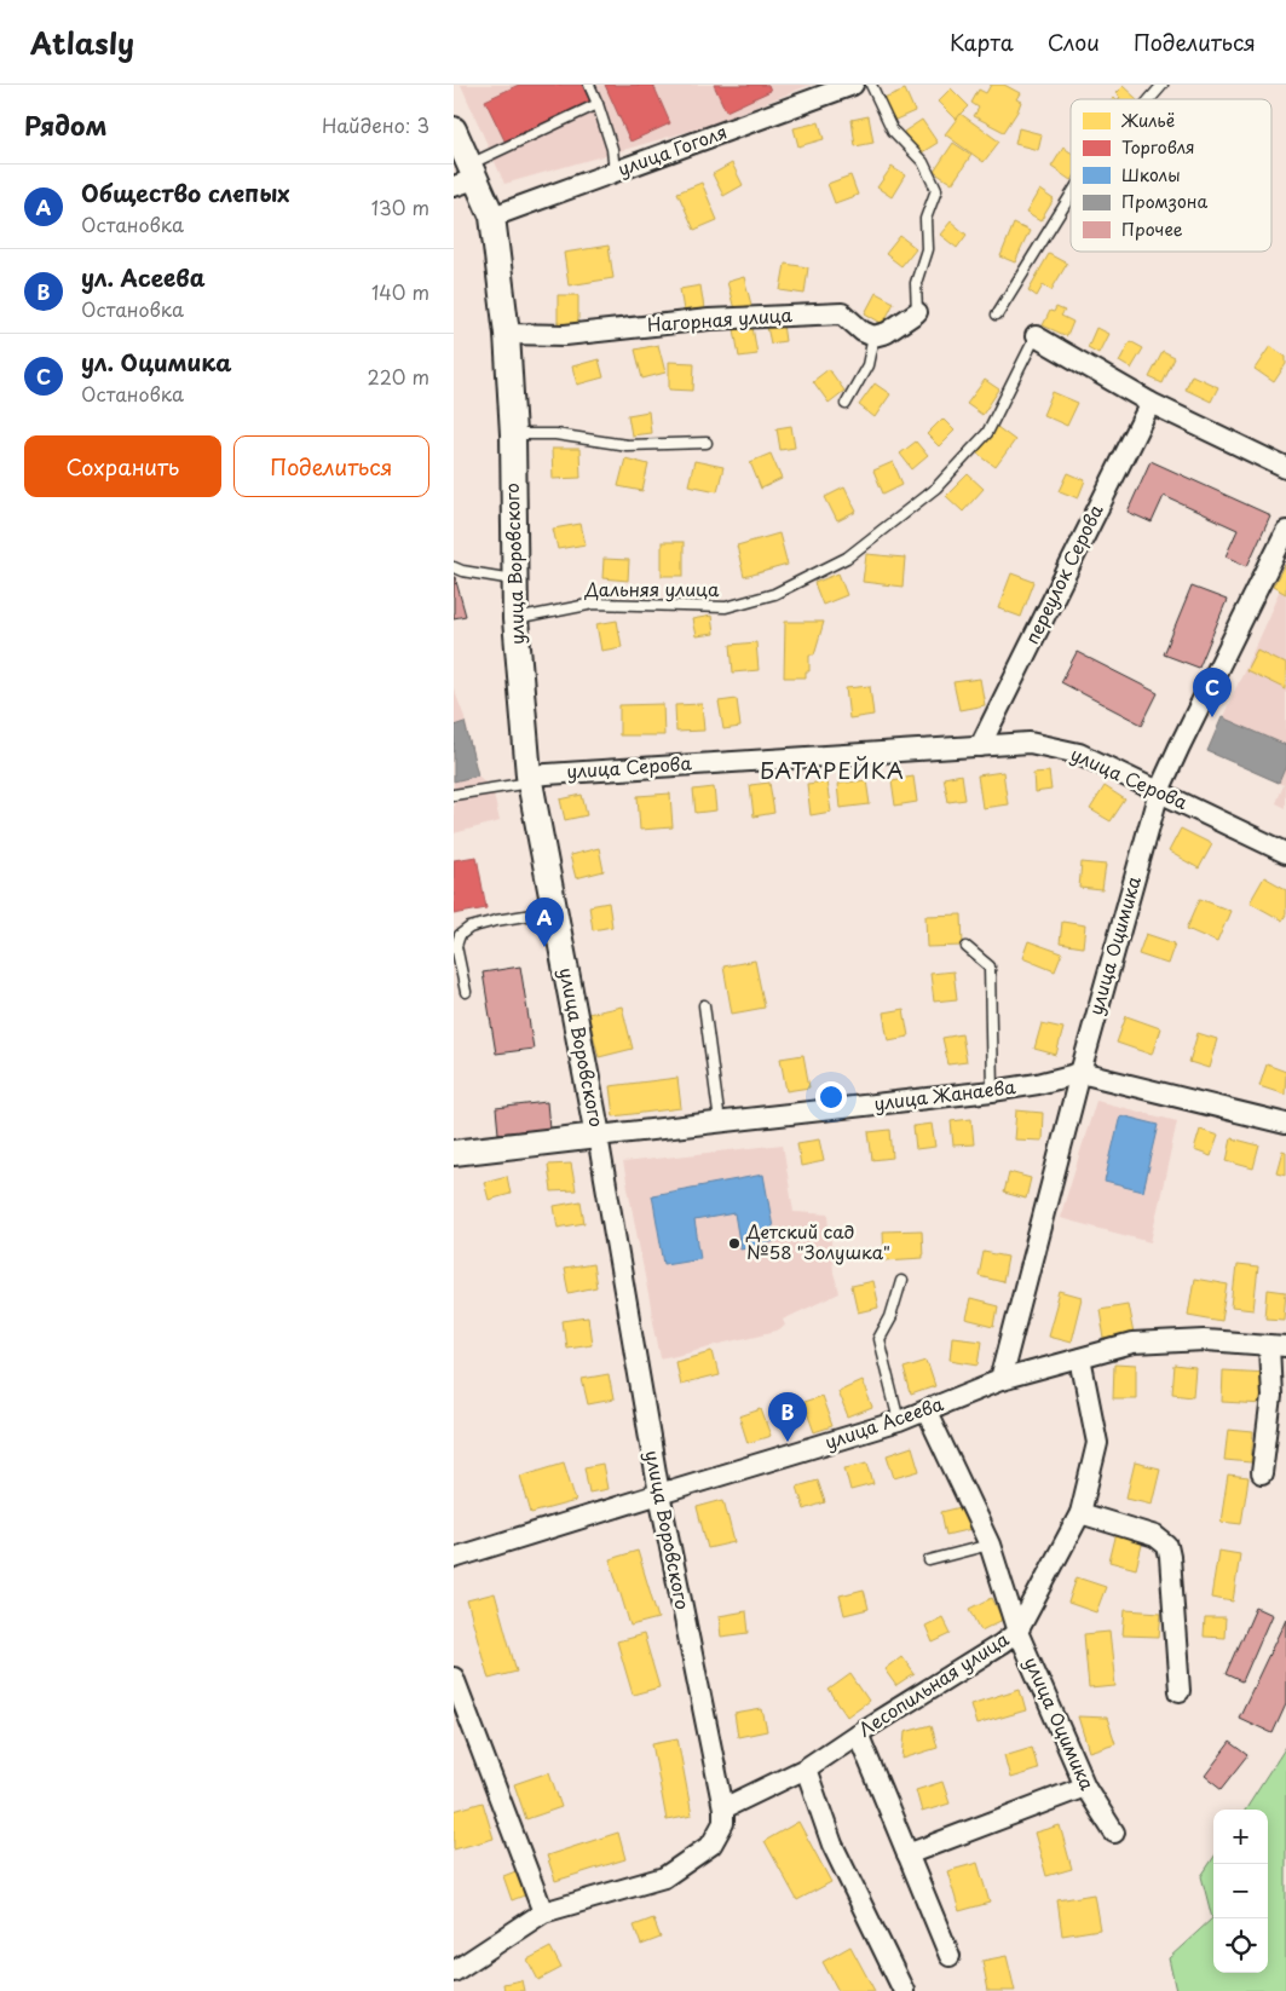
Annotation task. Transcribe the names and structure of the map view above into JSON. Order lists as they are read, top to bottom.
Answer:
{
  "streets": {
    "street": [
      "улица Гоголя",
      "Нагорная улица",
      "улица Воровского",
      "переулок Серова",
      "улица Серова",
      "улица Оцимика",
      "улица Жанаева",
      "улица Асеева",
      "Лесопильная улица"
    ],
    "lane": ["Дальняя улица"]
  },
  "crossings": [
    ["улица Гоголя", "улица Воровского"],
    ["Нагорная улица", "улица Воровского"],
    ["улица Воровского", "Дальняя улица"],
    ["улица Воровского", "улица Серова"],
    ["улица Воровского", "улица Жанаева"],
    ["улица Воровского", "улица Асеева"],
    ["улица Воровского", "Лесопильная улица"],
    ["переулок Серова", "улица Серова"],
    ["улица Серова", "улица Оцимика"],
    ["улица Оцимика", "улица Жанаева"],
    ["улица Оцимика", "улица Асеева"],
    ["улица Оцимика", "Лесопильная улица"],
    ["улица Асеева", "Лесопильная улица"]
  ],
  "districts": ["БАТАРЕЙКА"],
  "places": ["Детский сад №58 \"Золушка\""],
  "legend": [
    "Жильё",
    "Торговля",
    "Школы",
    "Промзона",
    "Прочее"
  ],
  "page": {
    "header": "Atlasly",
    "nav": ["Карта", "Слои", "Поделиться"],
    "heading": ["Рядом", "Найдено: 3"],
    "list": [
      {
        "mark": "A",
        "name": "Общество слепых",
        "note": "Остановка",
        "value": "130 m"
      },
      {
        "mark": "B",
        "name": "ул. Асеева",
        "note": "Остановка",
        "value": "140 m"
      },
      {
        "mark": "C",
        "name": "ул. Оцимика",
        "note": "Остановка",
        "value": "220 m"
      }
    ],
    "buttons": ["Сохранить", "Поделиться"],
    "pins": ["C", "A", "B"],
    "map_buttons": ["+", "−"]
  }
}
